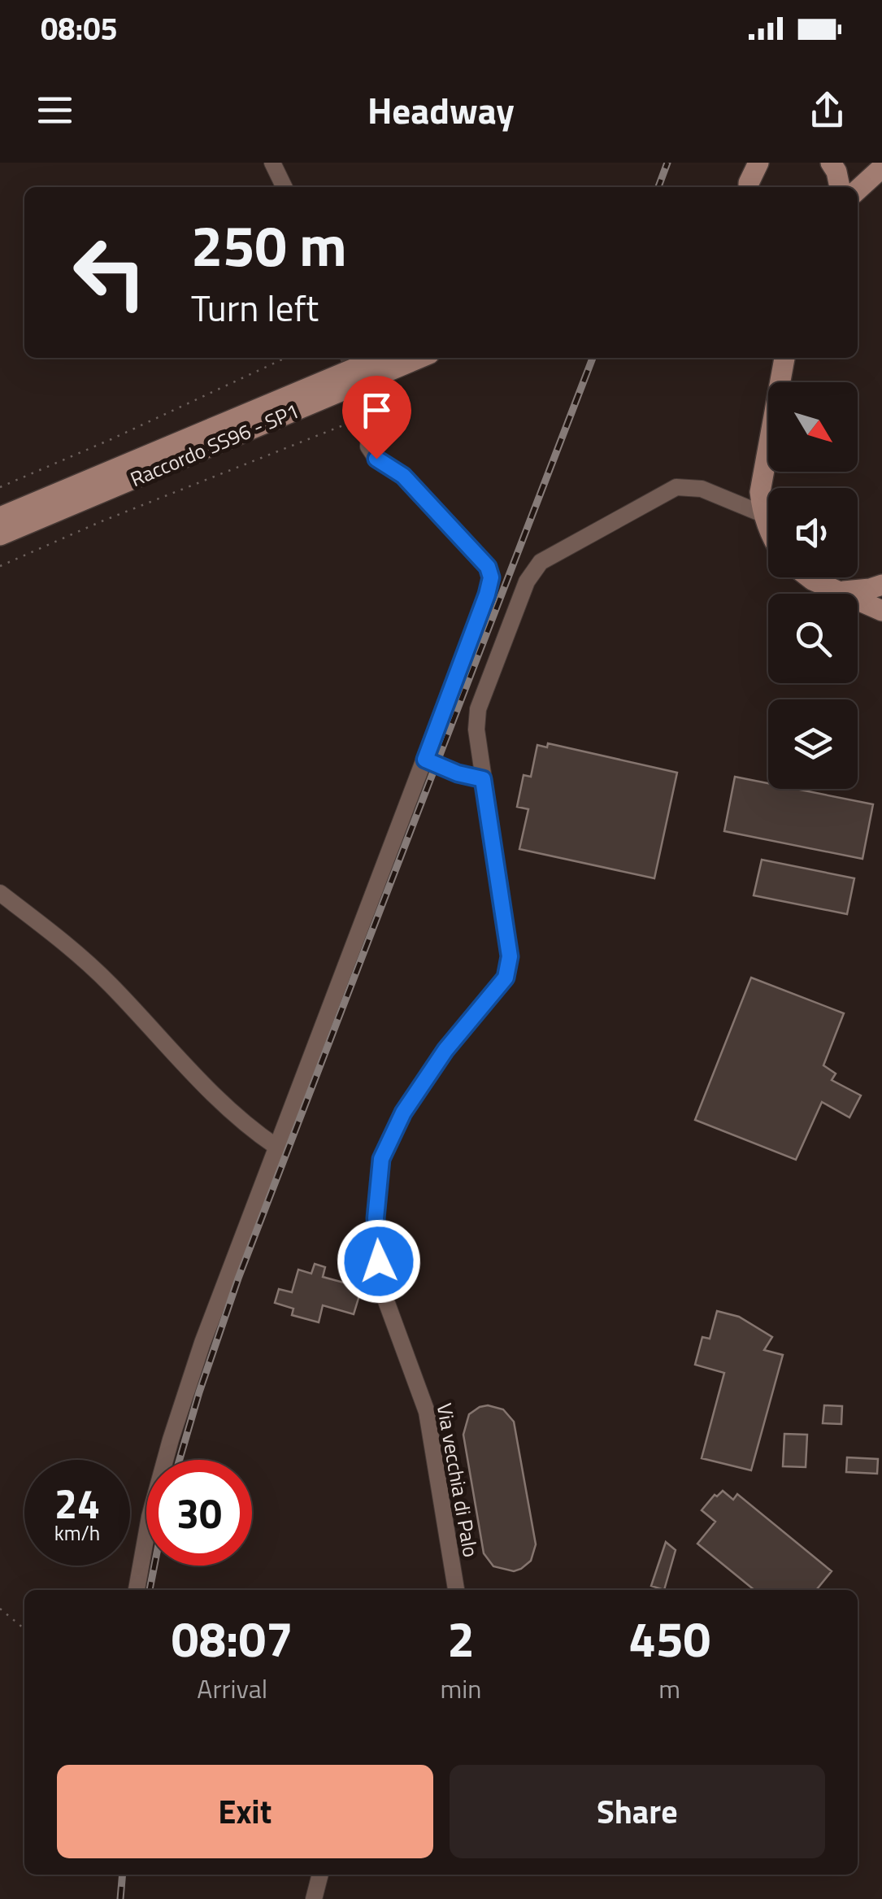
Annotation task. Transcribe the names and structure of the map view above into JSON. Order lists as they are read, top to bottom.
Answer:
{
  "streets": {
    "main road": ["Raccordo SS96 - SP1"],
    "street": ["Via vecchia di Palo"]
  },
  "north": "bottom right",
  "page": {
    "status": "08:05",
    "header": "Headway",
    "turn": ["250 m", "Turn left"],
    "speed": "24 km/h",
    "limit": "30",
    "eta": [
      "08:07",
      "Arrival",
      "2",
      "min",
      "450",
      "m"
    ],
    "buttons": ["Exit", "Share"]
  }
}
